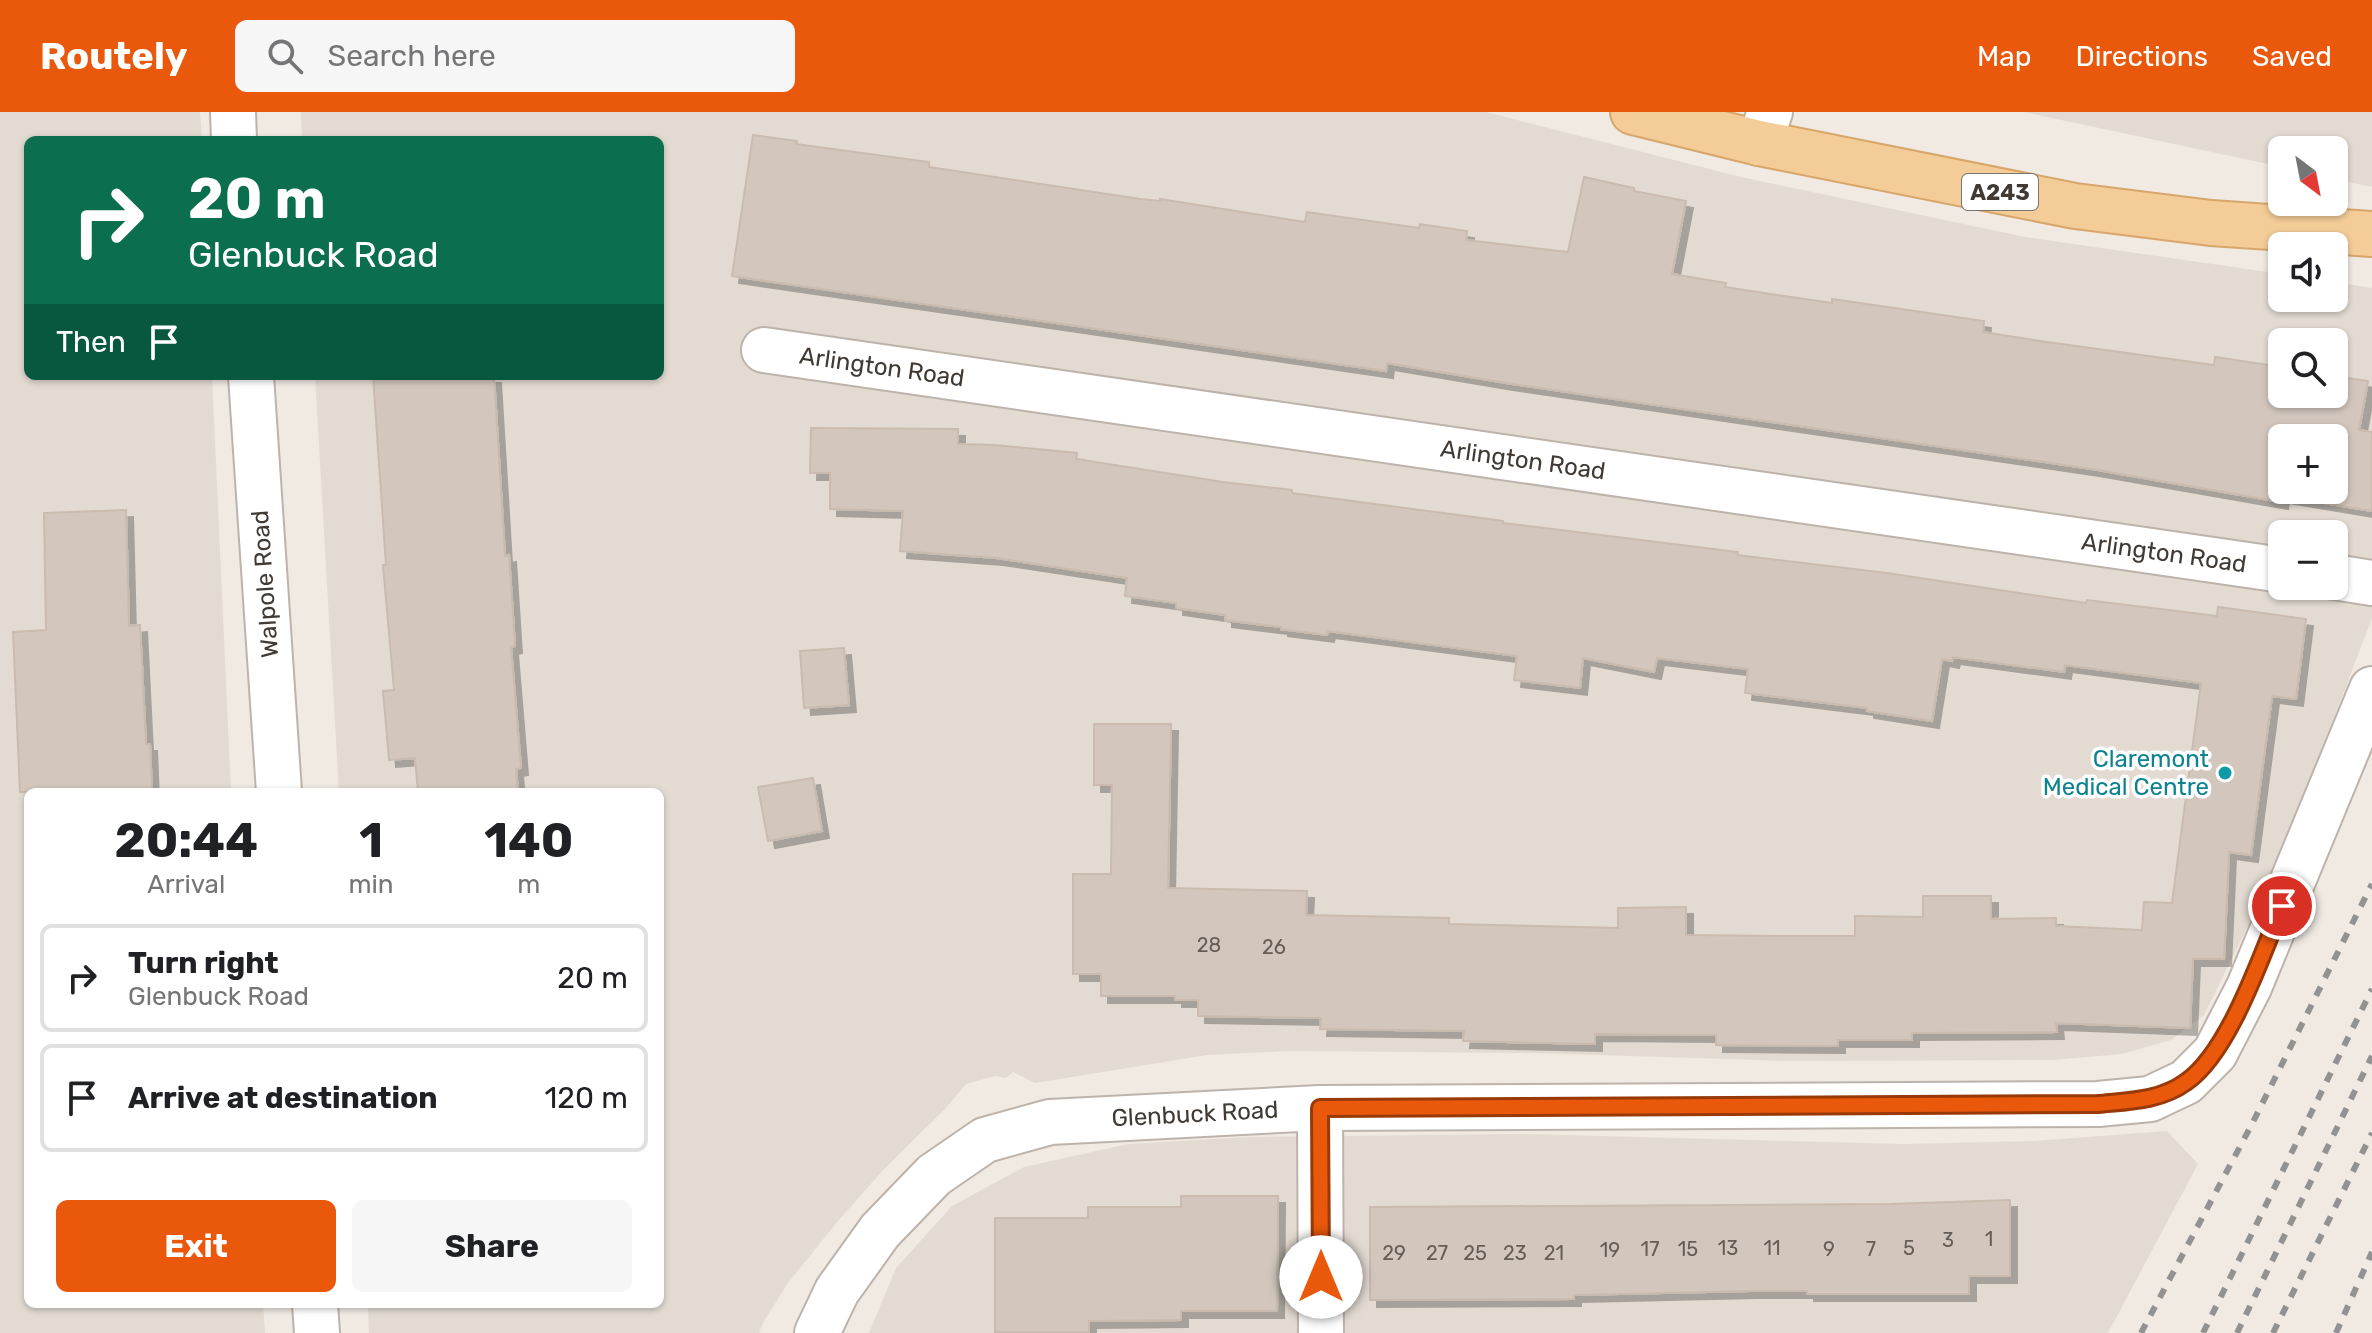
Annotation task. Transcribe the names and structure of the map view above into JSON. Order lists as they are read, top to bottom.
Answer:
{
  "streets": {
    "main road": ["A243"],
    "street": ["Arlington Road", "Walpole Road", "Glenbuck Road"]
  },
  "places": ["Claremont Medical Centre"],
  "house_numbers": [
    "28",
    "26",
    "1",
    "3",
    "13",
    "11",
    "5",
    "17",
    "15",
    "9",
    "7",
    "19",
    "29",
    "27",
    "25",
    "23",
    "21"
  ],
  "north": "bottom right",
  "page": {
    "header": "Routely",
    "search": "Search here",
    "nav": ["Map", "Directions", "Saved"],
    "map_buttons": ["+", "−"],
    "turn": ["20 m", "Glenbuck Road"],
    "then": "Then",
    "eta": [
      "20:44",
      "Arrival",
      "1",
      "min",
      "140",
      "m"
    ],
    "list": [
      {
        "name": "Turn right",
        "note": "Glenbuck Road",
        "value": "20 m"
      },
      {
        "name": "Arrive at destination",
        "value": "120 m"
      }
    ],
    "buttons": ["Exit", "Share"]
  }
}
